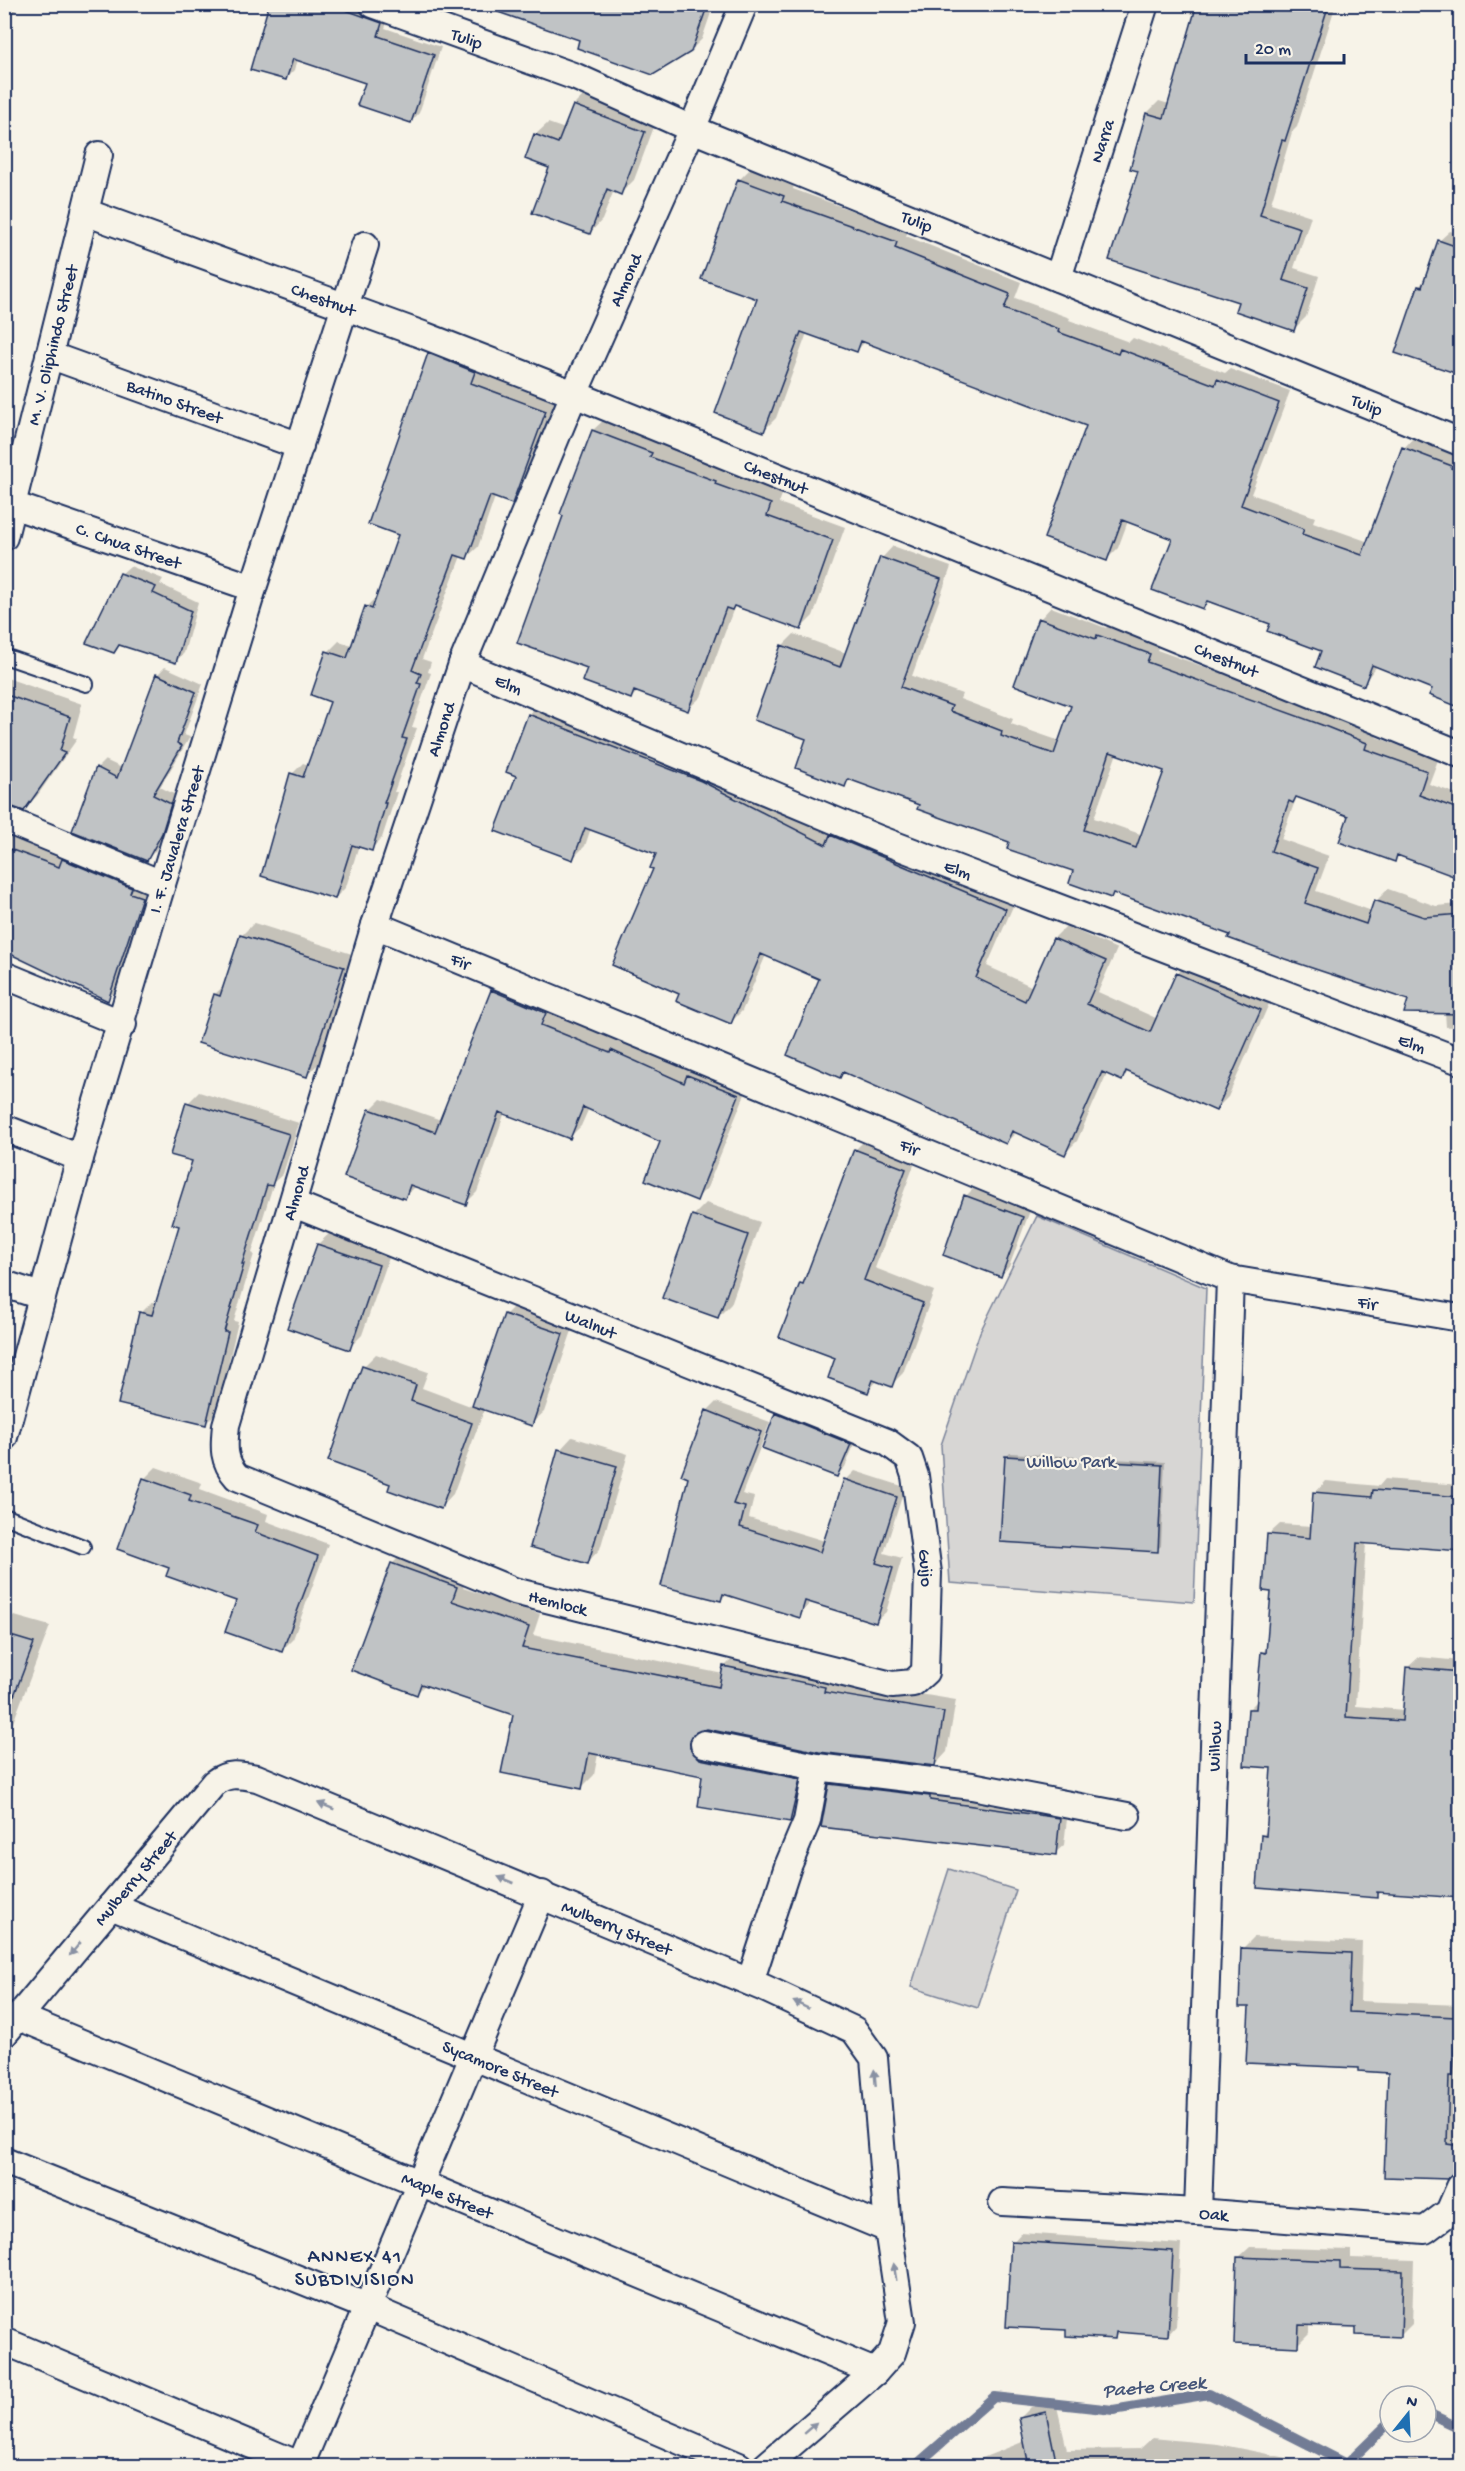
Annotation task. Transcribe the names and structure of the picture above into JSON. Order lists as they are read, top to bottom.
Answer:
{
  "streets": {
    "street": [
      "Tulip",
      "Narra",
      "Almond",
      "Chestnut",
      "M. V. Oliphindo Street",
      "Batino Street",
      "C. Chua Street",
      "Elm",
      "I. F. Javalera Street",
      "Fir",
      "Walnut",
      "Guijo",
      "Hemlock",
      "Willow",
      "Mulberry Street",
      "Sycamore Street",
      "Maple Street",
      "Oak"
    ]
  },
  "crossings": [
    ["Tulip", "Narra"],
    ["Tulip", "Almond"],
    ["Almond", "Chestnut"],
    ["Almond", "Elm"],
    ["Almond", "Fir"],
    ["Almond", "Walnut"],
    ["Almond", "Hemlock"],
    ["Chestnut", "M. V. Oliphindo Street"],
    ["Chestnut", "I. F. Javalera Street"],
    ["M. V. Oliphindo Street", "Batino Street"],
    ["M. V. Oliphindo Street", "C. Chua Street"],
    ["Batino Street", "I. F. Javalera Street"],
    ["C. Chua Street", "I. F. Javalera Street"],
    ["Fir", "Willow"],
    ["Walnut", "Guijo"],
    ["Guijo", "Hemlock"],
    ["Willow", "Oak"],
    ["Mulberry Street", "Sycamore Street"],
    ["Mulberry Street", "Maple Street"]
  ],
  "districts": ["ANNEX 41 SUBDIVISION"],
  "water": ["Paete Creek"],
  "parks": ["Willow Park"],
  "scale_bar": "20 m",
  "north": "top"
}
